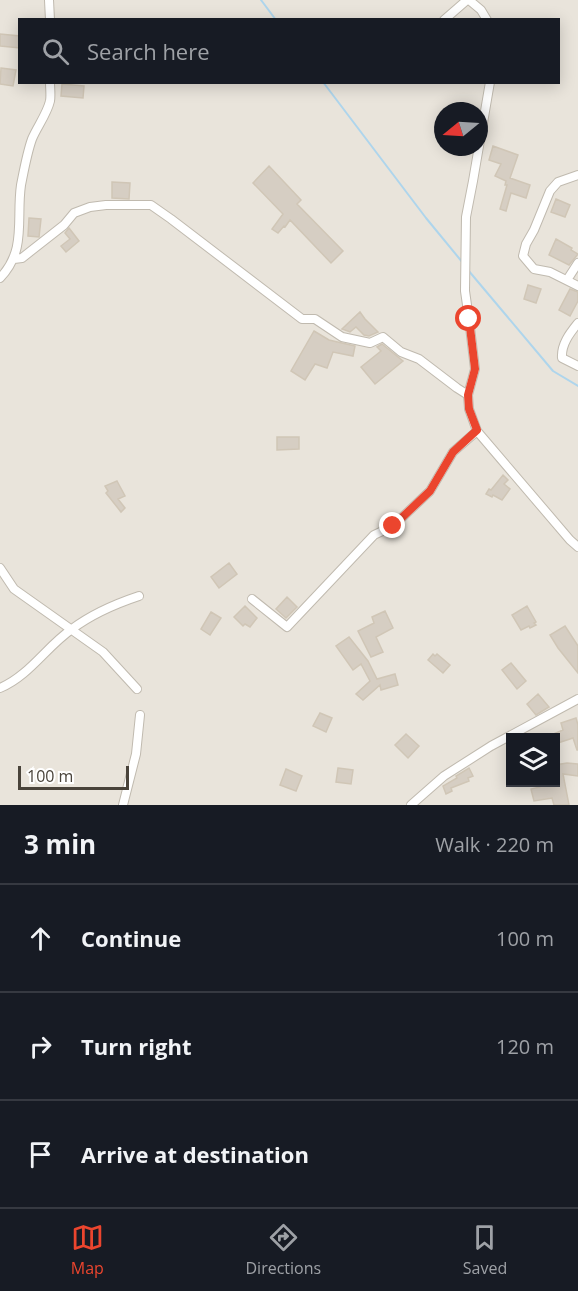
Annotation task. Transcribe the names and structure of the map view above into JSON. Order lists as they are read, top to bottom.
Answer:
{
  "scale_bar": "100 m",
  "north": "left",
  "page": {
    "search": "Search here",
    "scale": "100 m",
    "heading": ["3 min", "Walk · 220 m"],
    "list": [
      ["Continue", "100 m"],
      ["Turn right", "120 m"],
      "Arrive at destination"
    ],
    "nav": ["Map", "Directions", "Saved"]
  }
}
